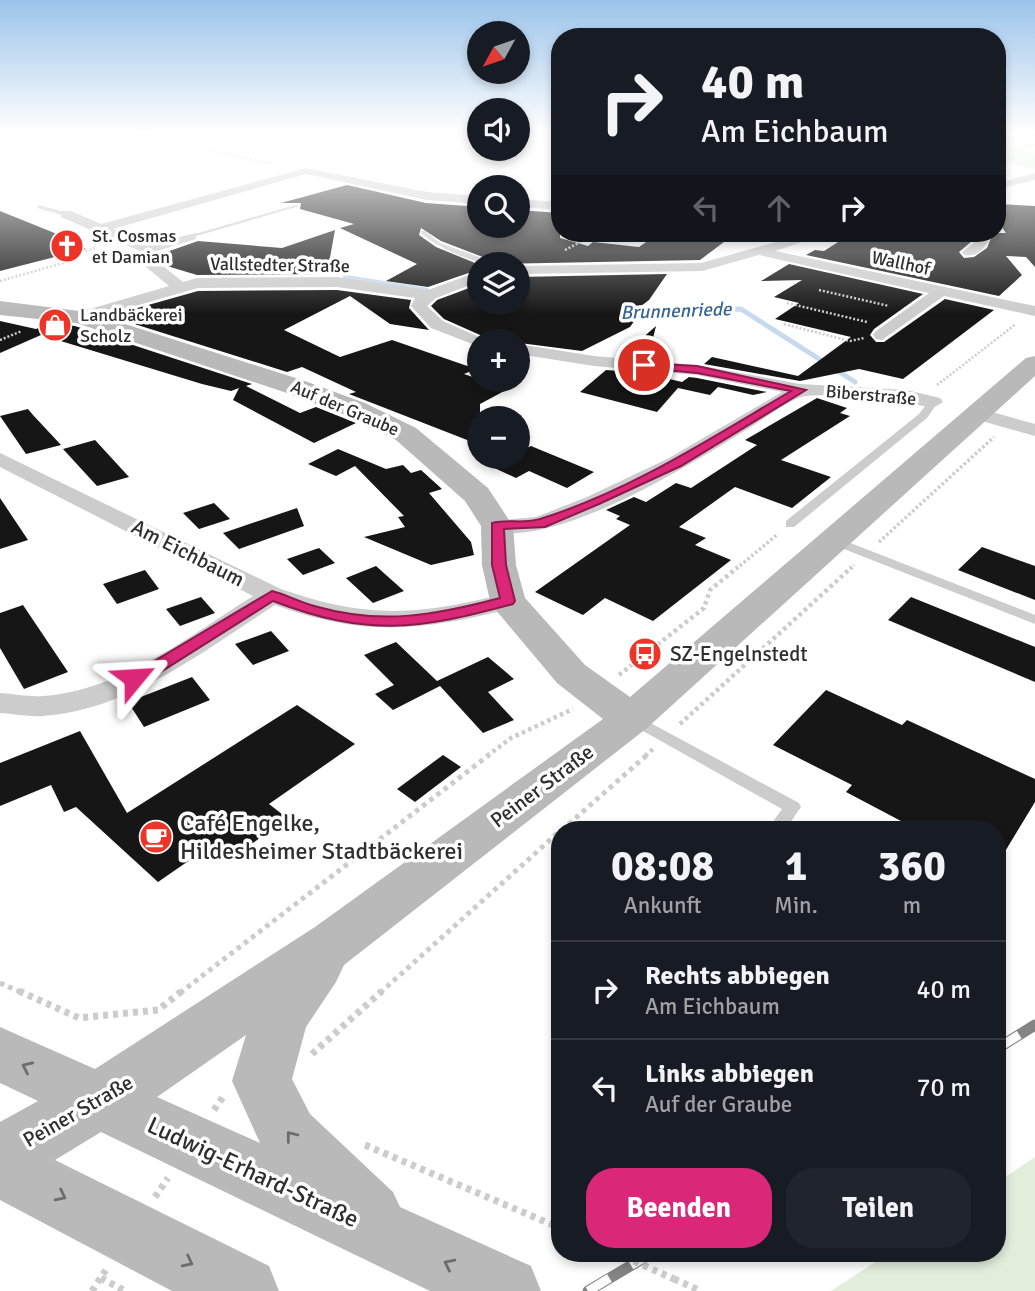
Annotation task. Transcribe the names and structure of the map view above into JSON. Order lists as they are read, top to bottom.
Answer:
{
  "streets": {
    "main road": ["Auf der Graube", "Peiner Straße", "Ludwig-Erhard-Straße"],
    "street": [
      "Wallhof",
      "Vallstedter Straße",
      "Biberstraße",
      "Am Eichbaum"
    ]
  },
  "crossings": [
    ["Vallstedter Straße", "Auf der Graube"],
    ["Auf der Graube", "Am Eichbaum"],
    ["Auf der Graube", "Peiner Straße"],
    ["Peiner Straße", "Ludwig-Erhard-Straße"]
  ],
  "one_way": ["Ludwig-Erhard-Straße"],
  "water": ["Brunnenriede"],
  "places": {
    "church": ["St. Cosmas et Damian"],
    "shop": ["Landbäckerei Scholz"],
    "bus stop": ["SZ-Engelnstedt"],
    "cafe": ["Café Engelke, Hildesheimer Stadtbäckerei"]
  },
  "north": "bottom left",
  "page": {
    "map_buttons": ["+", "−"],
    "turn": ["40 m", "Am Eichbaum"],
    "eta": [
      "08:08",
      "Ankunft",
      "1",
      "Min.",
      "360",
      "m"
    ],
    "list": [
      {
        "name": "Rechts abbiegen",
        "note": "Am Eichbaum",
        "value": "40 m"
      },
      {
        "name": "Links abbiegen",
        "note": "Auf der Graube",
        "value": "70 m"
      }
    ],
    "buttons": ["Beenden", "Teilen"]
  }
}
